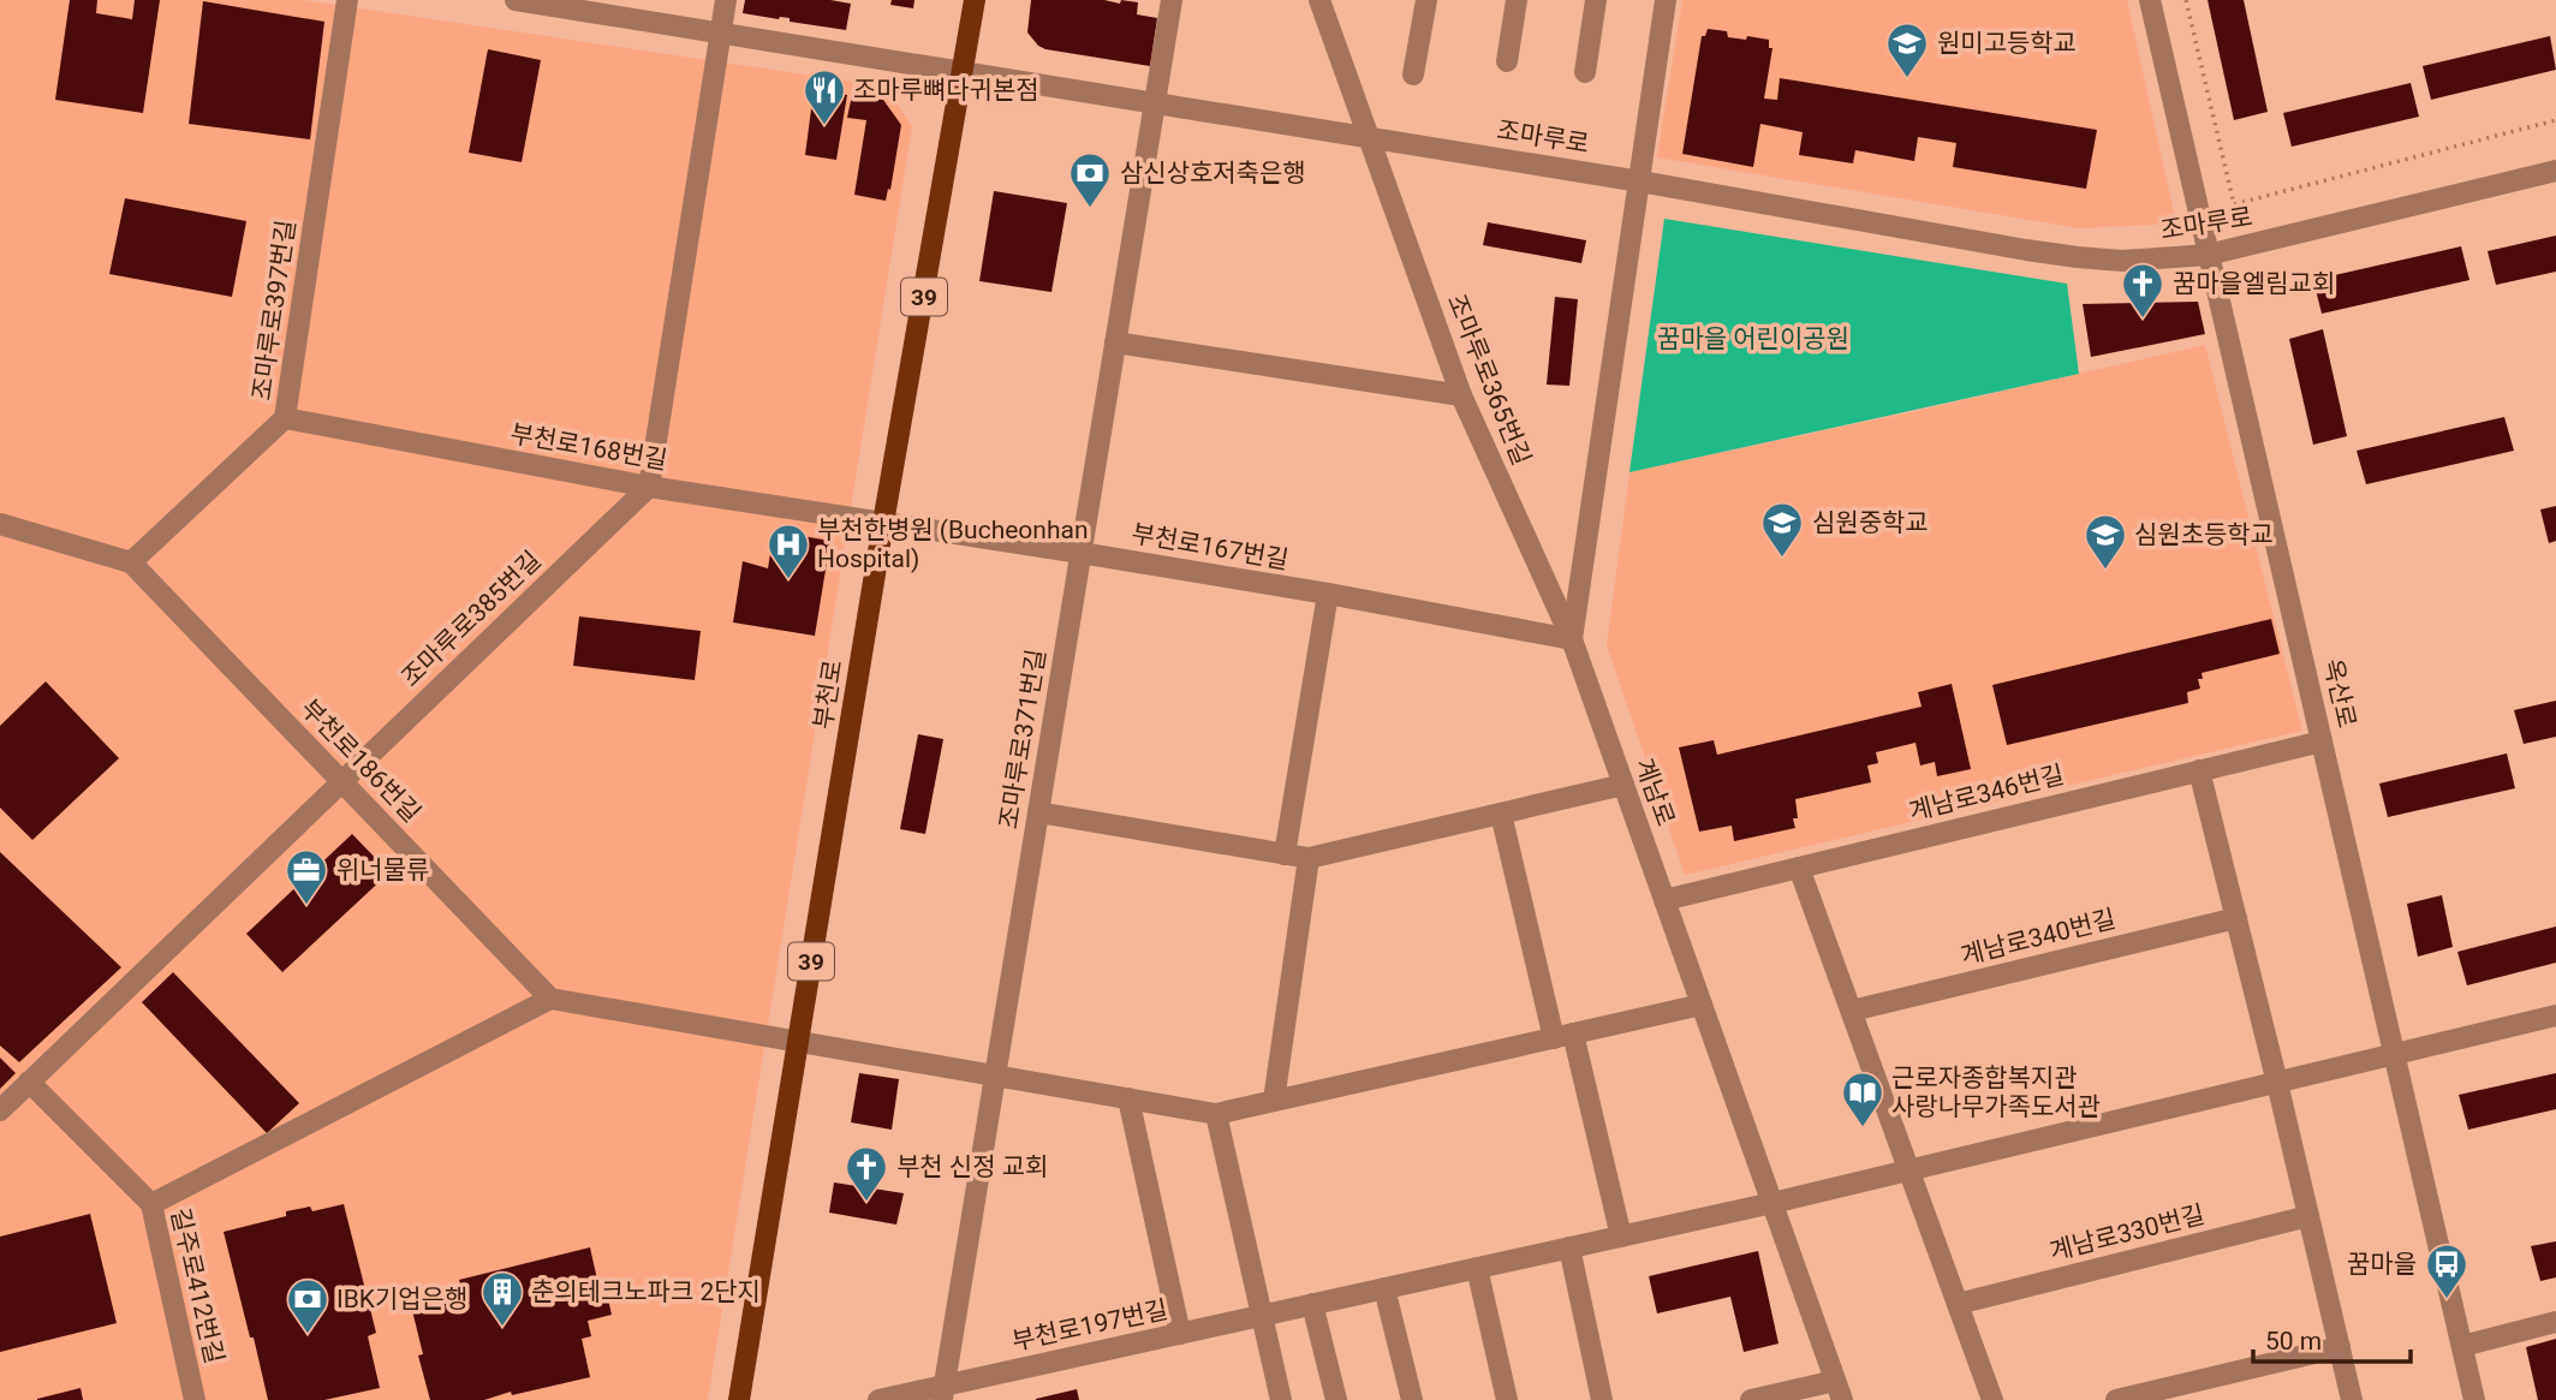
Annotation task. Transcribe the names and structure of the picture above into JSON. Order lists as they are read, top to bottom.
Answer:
{
  "streets": {
    "main road": ["39", "부천로"],
    "street": [
      "조마루로",
      "조마루로397번길",
      "조마루로365번길",
      "부천로168번길",
      "부천로167번길",
      "조마루로385번길",
      "옥산로",
      "조마루로371번길",
      "부천로186번길",
      "계남로",
      "계남로346번길",
      "계남로340번길",
      "계남로330번길",
      "길주로412번길",
      "부천로197번길"
    ]
  },
  "crossings": [
    ["조마루로", "조마루로365번길"],
    ["조마루로", "옥산로"],
    ["조마루로", "부천로"],
    ["조마루로", "조마루로371번길"],
    ["조마루로", "계남로"],
    ["조마루로397번길", "부천로168번길"],
    ["조마루로397번길", "부천로186번길"],
    ["조마루로365번길", "부천로167번길"],
    ["조마루로365번길", "계남로"],
    ["부천로168번길", "부천로167번길"],
    ["부천로168번길", "조마루로385번길"],
    ["부천로168번길", "부천로"],
    ["부천로167번길", "부천로"],
    ["부천로167번길", "조마루로371번길"],
    ["부천로167번길", "계남로"],
    ["조마루로385번길", "부천로186번길"],
    ["조마루로385번길", "길주로412번길"],
    ["옥산로", "계남로346번길"],
    ["옥산로", "부천로197번길"],
    ["조마루로371번길", "부천로197번길"],
    ["계남로", "계남로346번길"],
    ["계남로", "부천로197번길"]
  ],
  "parks": ["꿈마을 어린이공원"],
  "places": {
    "school or university": ["원미고등학교", "심원중학교", "심원초등학교"],
    "restaurant": ["조마루뼈다귀본점"],
    "bank": ["삼신상호저축은행", "IBK기업은행"],
    "church": ["꿈마을엘림교회", "부천 신정 교회"],
    "hospital": ["부천한병원 (Bucheonhan Hospital)"],
    "office": ["위너물류"],
    "library": ["근로자종합복지관 사랑나무가족도서관"],
    "bus stop": ["꿈마을"],
    "building": ["춘의테크노파크 2단지"]
  },
  "scale_bar": "50 m"
}
